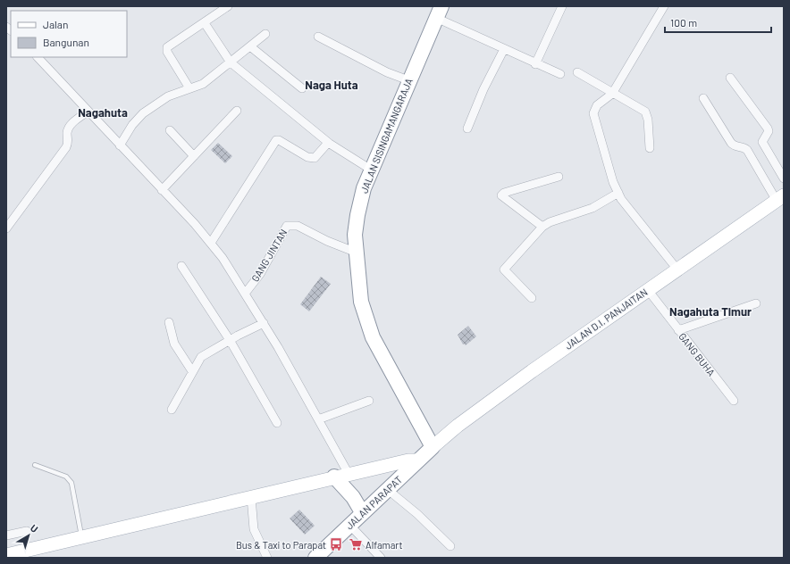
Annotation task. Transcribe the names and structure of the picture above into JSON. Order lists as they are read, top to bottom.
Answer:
{
  "streets": {
    "highway": ["JALAN SISINGAMANGARAJA", "JALAN PARAPAT"],
    "main road": ["JALAN D.I. PANJAITAN"],
    "street": ["GANG JINTAN", "GANG BUHA"]
  },
  "crossings": [
    ["JALAN SISINGAMANGARAJA", "GANG JINTAN"],
    ["JALAN SISINGAMANGARAJA", "JALAN D.I. PANJAITAN"],
    ["JALAN SISINGAMANGARAJA", "JALAN PARAPAT"],
    ["JALAN D.I. PANJAITAN", "GANG BUHA"],
    ["JALAN D.I. PANJAITAN", "JALAN PARAPAT"]
  ],
  "districts": ["Naga Huta", "Nagahuta", "Nagahuta Timur"],
  "places": {
    "bus stop": ["Bus & Taxi to Parapat"],
    "supermarket": ["Alfamart"]
  },
  "legend": ["Jalan", "Bangunan"],
  "scale_bar": "100 m",
  "north": "top right"
}
